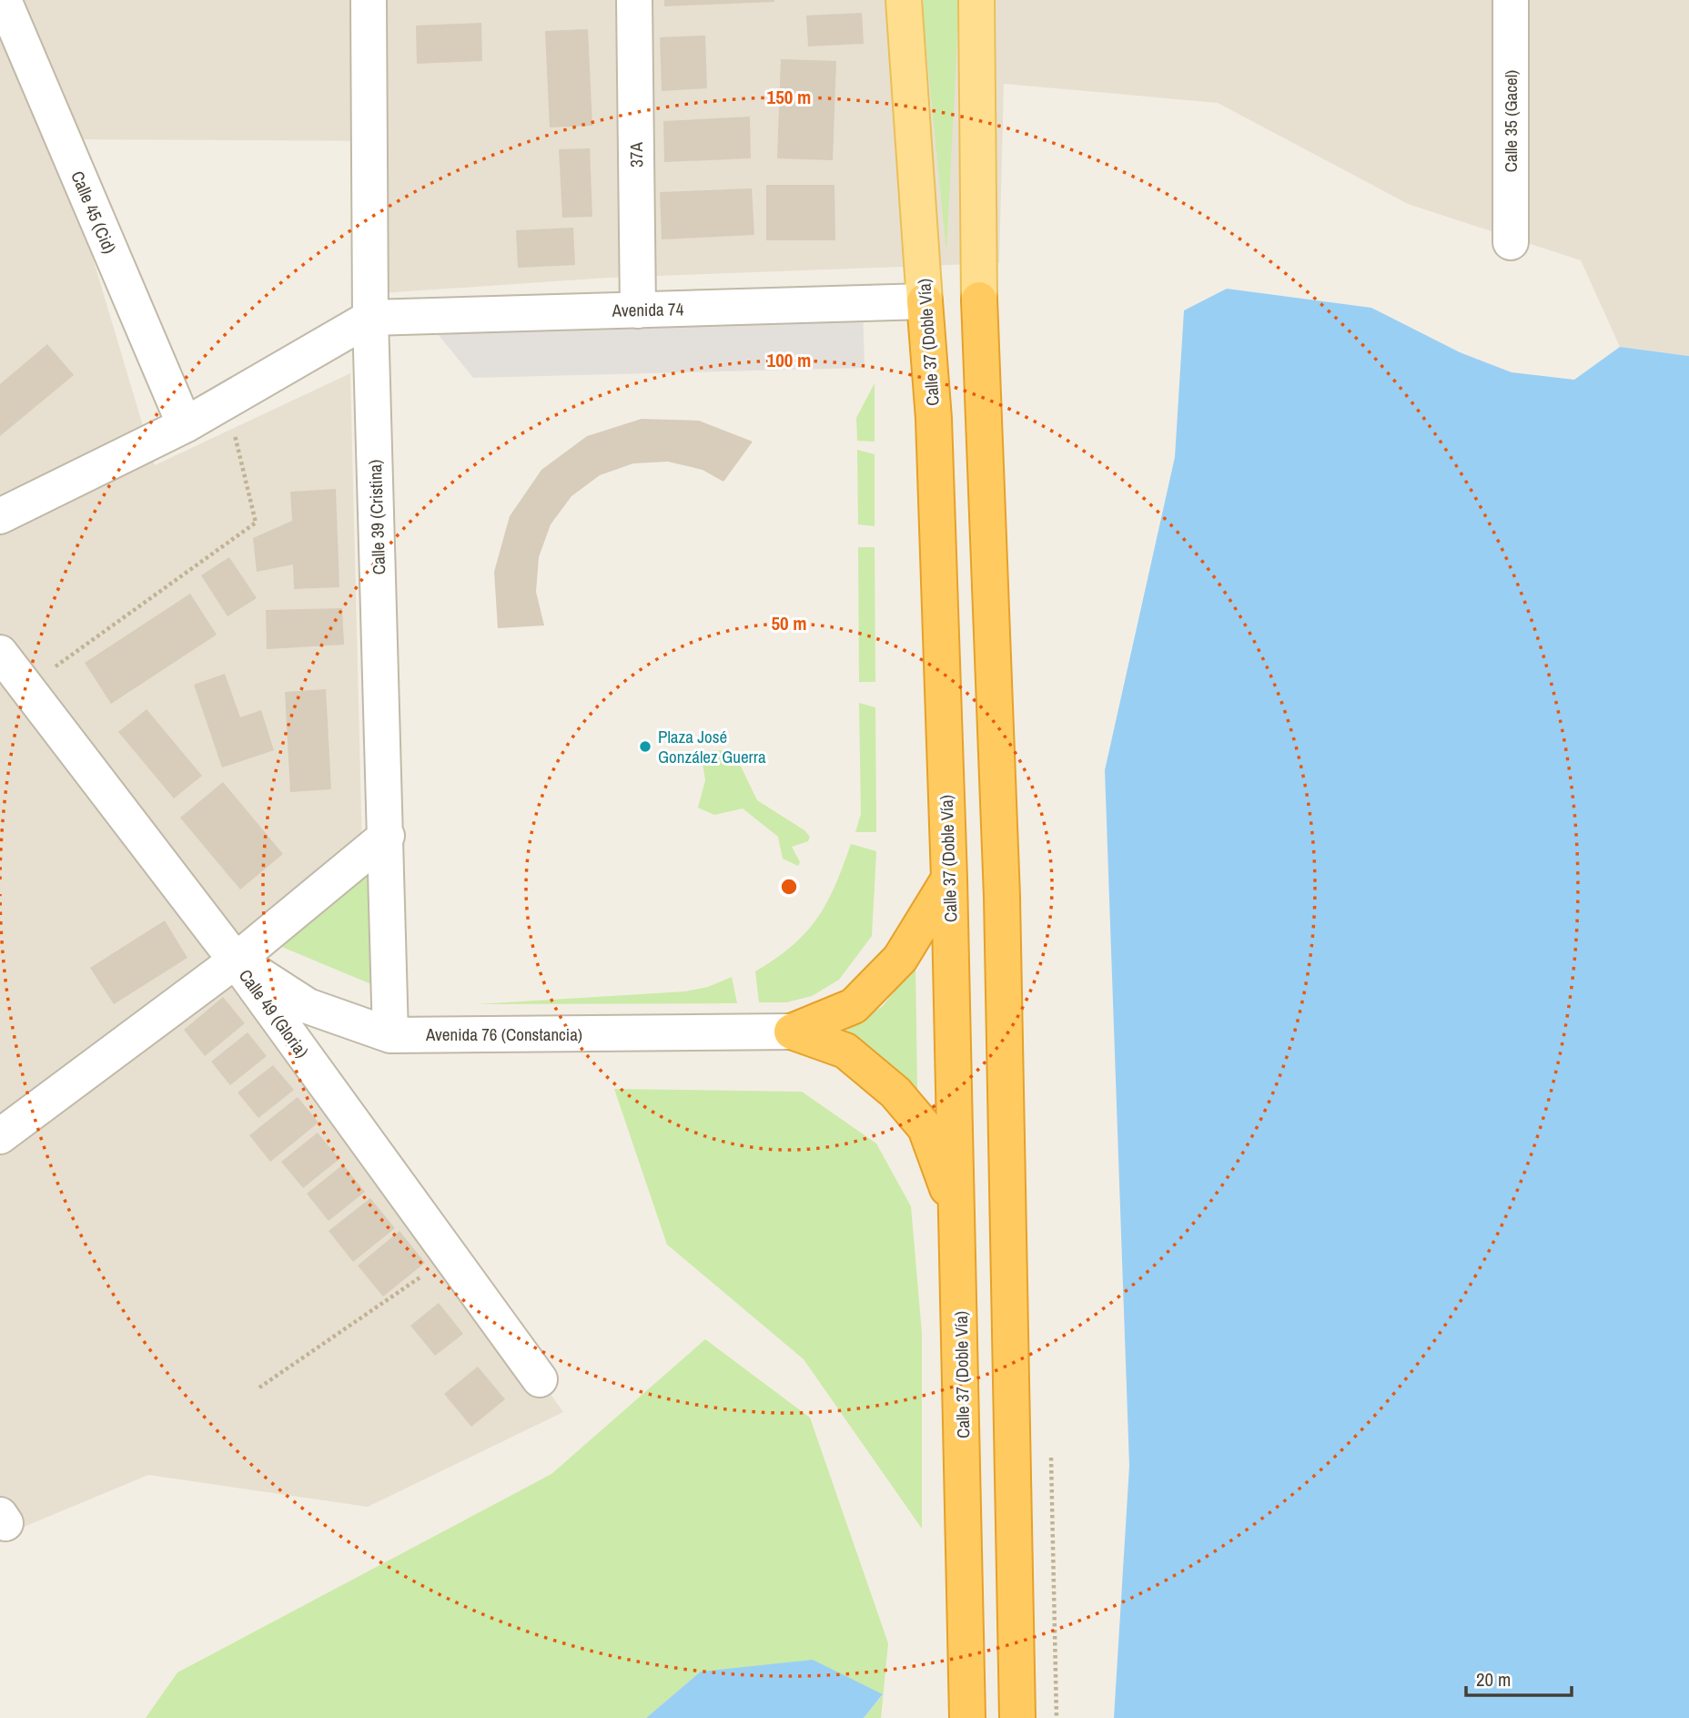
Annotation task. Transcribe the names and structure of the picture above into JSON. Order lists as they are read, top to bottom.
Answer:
{
  "streets": {
    "highway": ["Calle 37 (Doble Vía)"],
    "street": [
      "Calle 35 (Gacel)",
      "37A",
      "Calle 45 (Cid)",
      "Avenida 74",
      "Calle 39 (Cristina)",
      "Calle 49 (Gloria)",
      "Avenida 76 (Constancia)"
    ]
  },
  "crossings": [
    ["37A", "Avenida 74"],
    ["Avenida 74", "Calle 37 (Doble Vía)"],
    ["Avenida 74", "Calle 39 (Cristina)"],
    ["Calle 39 (Cristina)", "Avenida 76 (Constancia)"],
    ["Calle 49 (Gloria)", "Avenida 76 (Constancia)"]
  ],
  "places": ["Plaza José González Guerra"],
  "scale_bar": "20 m",
  "rings": ["150 m", "100 m", "50 m"]
}
